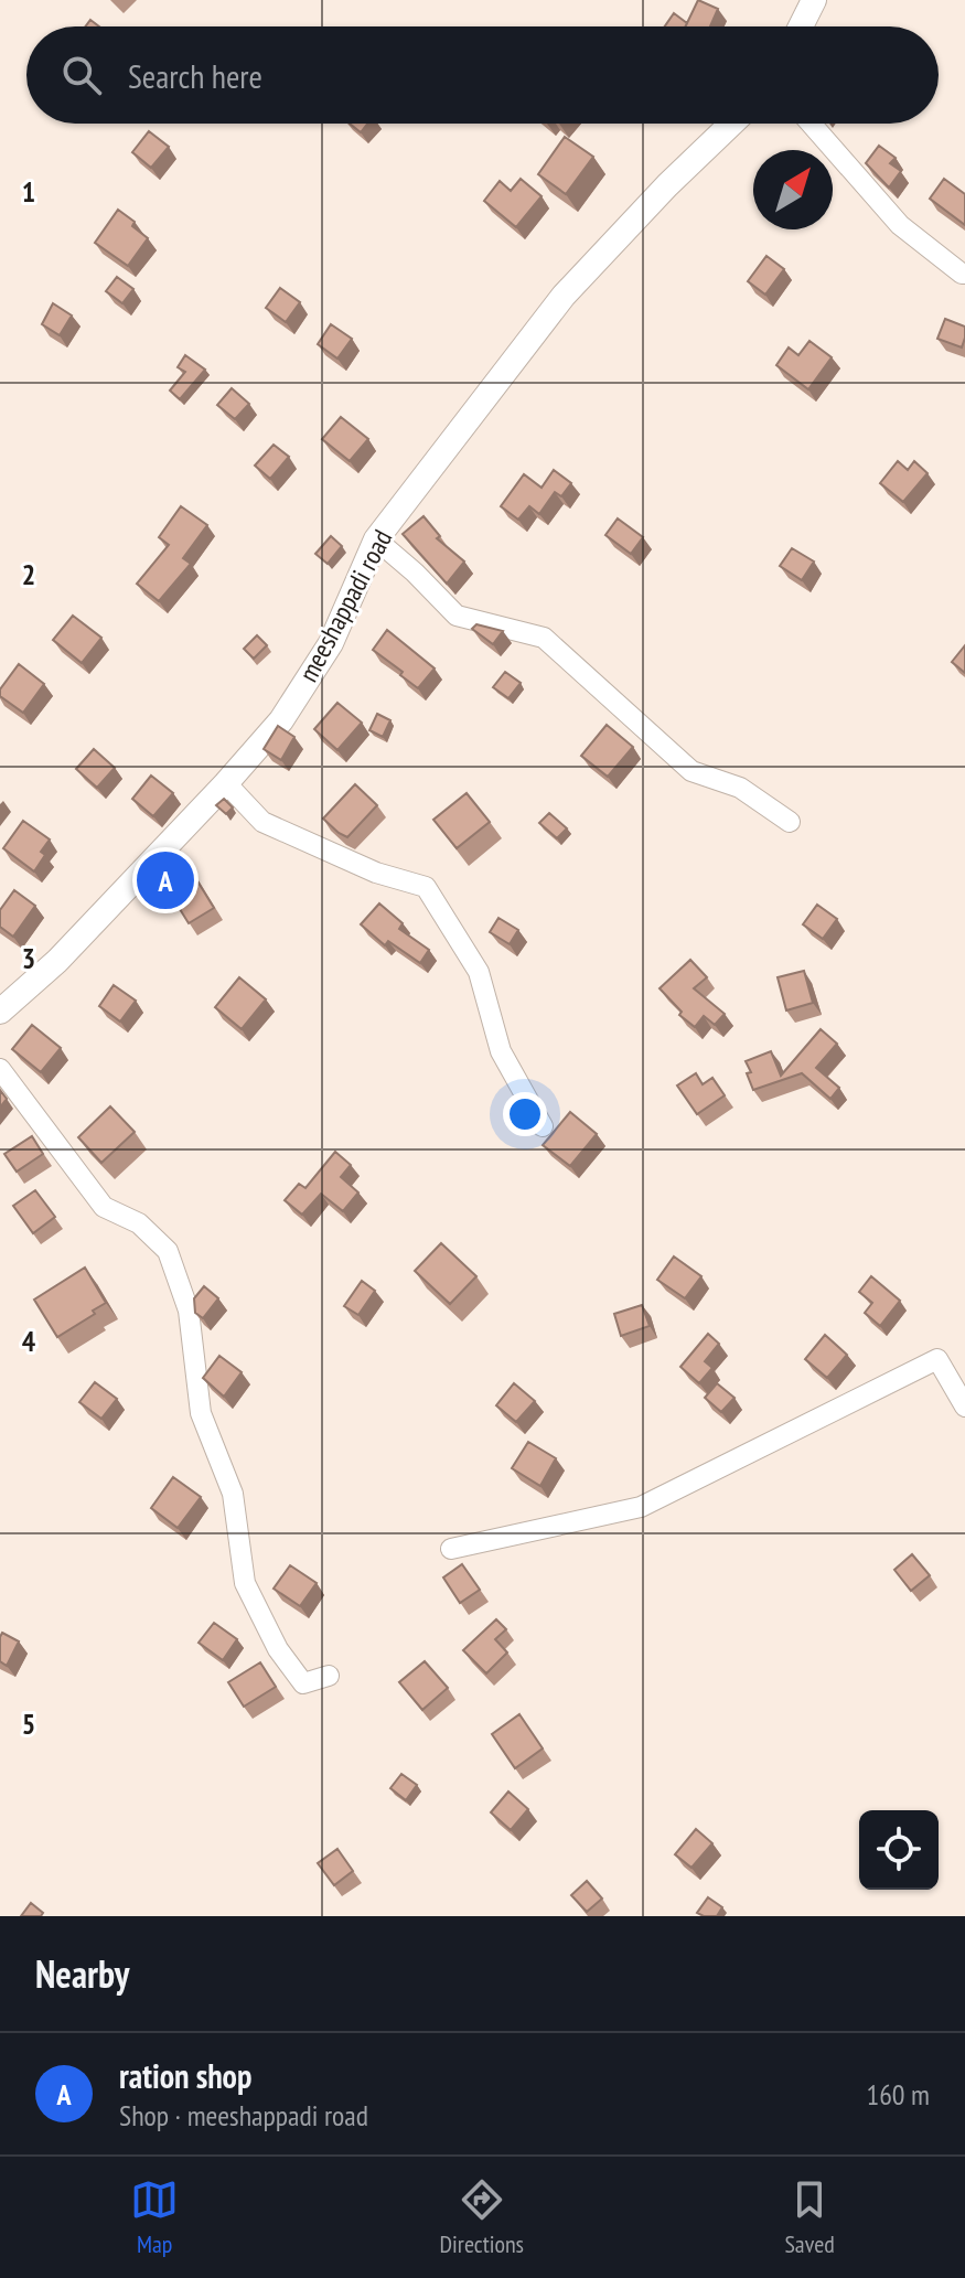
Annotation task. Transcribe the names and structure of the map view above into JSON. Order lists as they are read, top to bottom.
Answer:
{
  "streets": {
    "street": ["meeshappadi road"]
  },
  "north": "top right",
  "page": {
    "search": "Search here",
    "pins": "A",
    "heading": "Nearby",
    "list": [
      {
        "mark": "A",
        "name": "ration shop",
        "note": "Shop · meeshappadi road",
        "value": "160 m"
      }
    ],
    "nav": ["Map", "Directions", "Saved"]
  },
  "grid": {
    "rows": [
      "1",
      "2",
      "3",
      "4",
      "5"
    ]
  }
}
